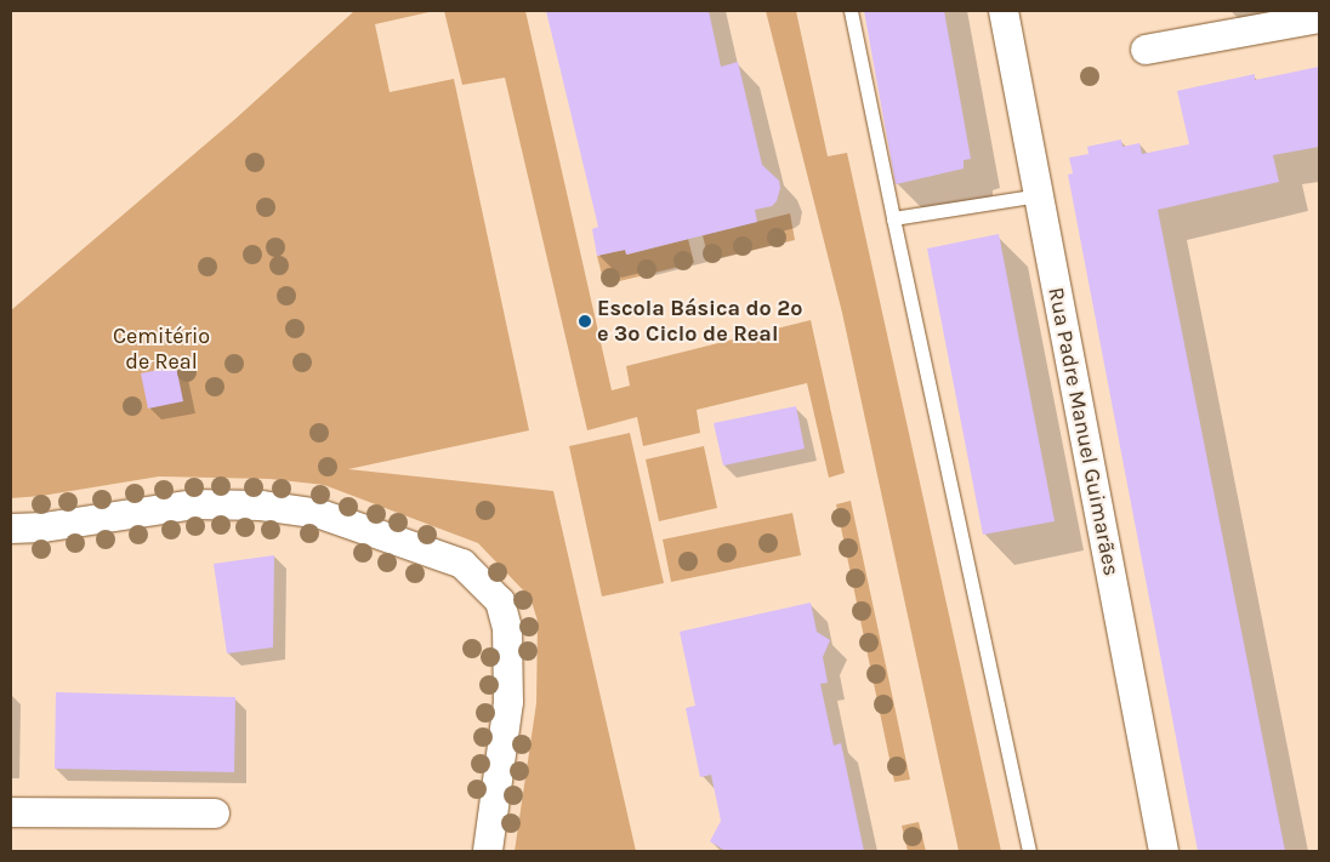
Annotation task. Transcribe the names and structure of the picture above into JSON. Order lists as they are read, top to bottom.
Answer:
{
  "streets": {
    "street": ["Rua Padre Manuel Guimarães"]
  },
  "parks": ["Cemitério de Real"],
  "places": ["Escola Básica do 2º e 3º Ciclo de Real"]
}
